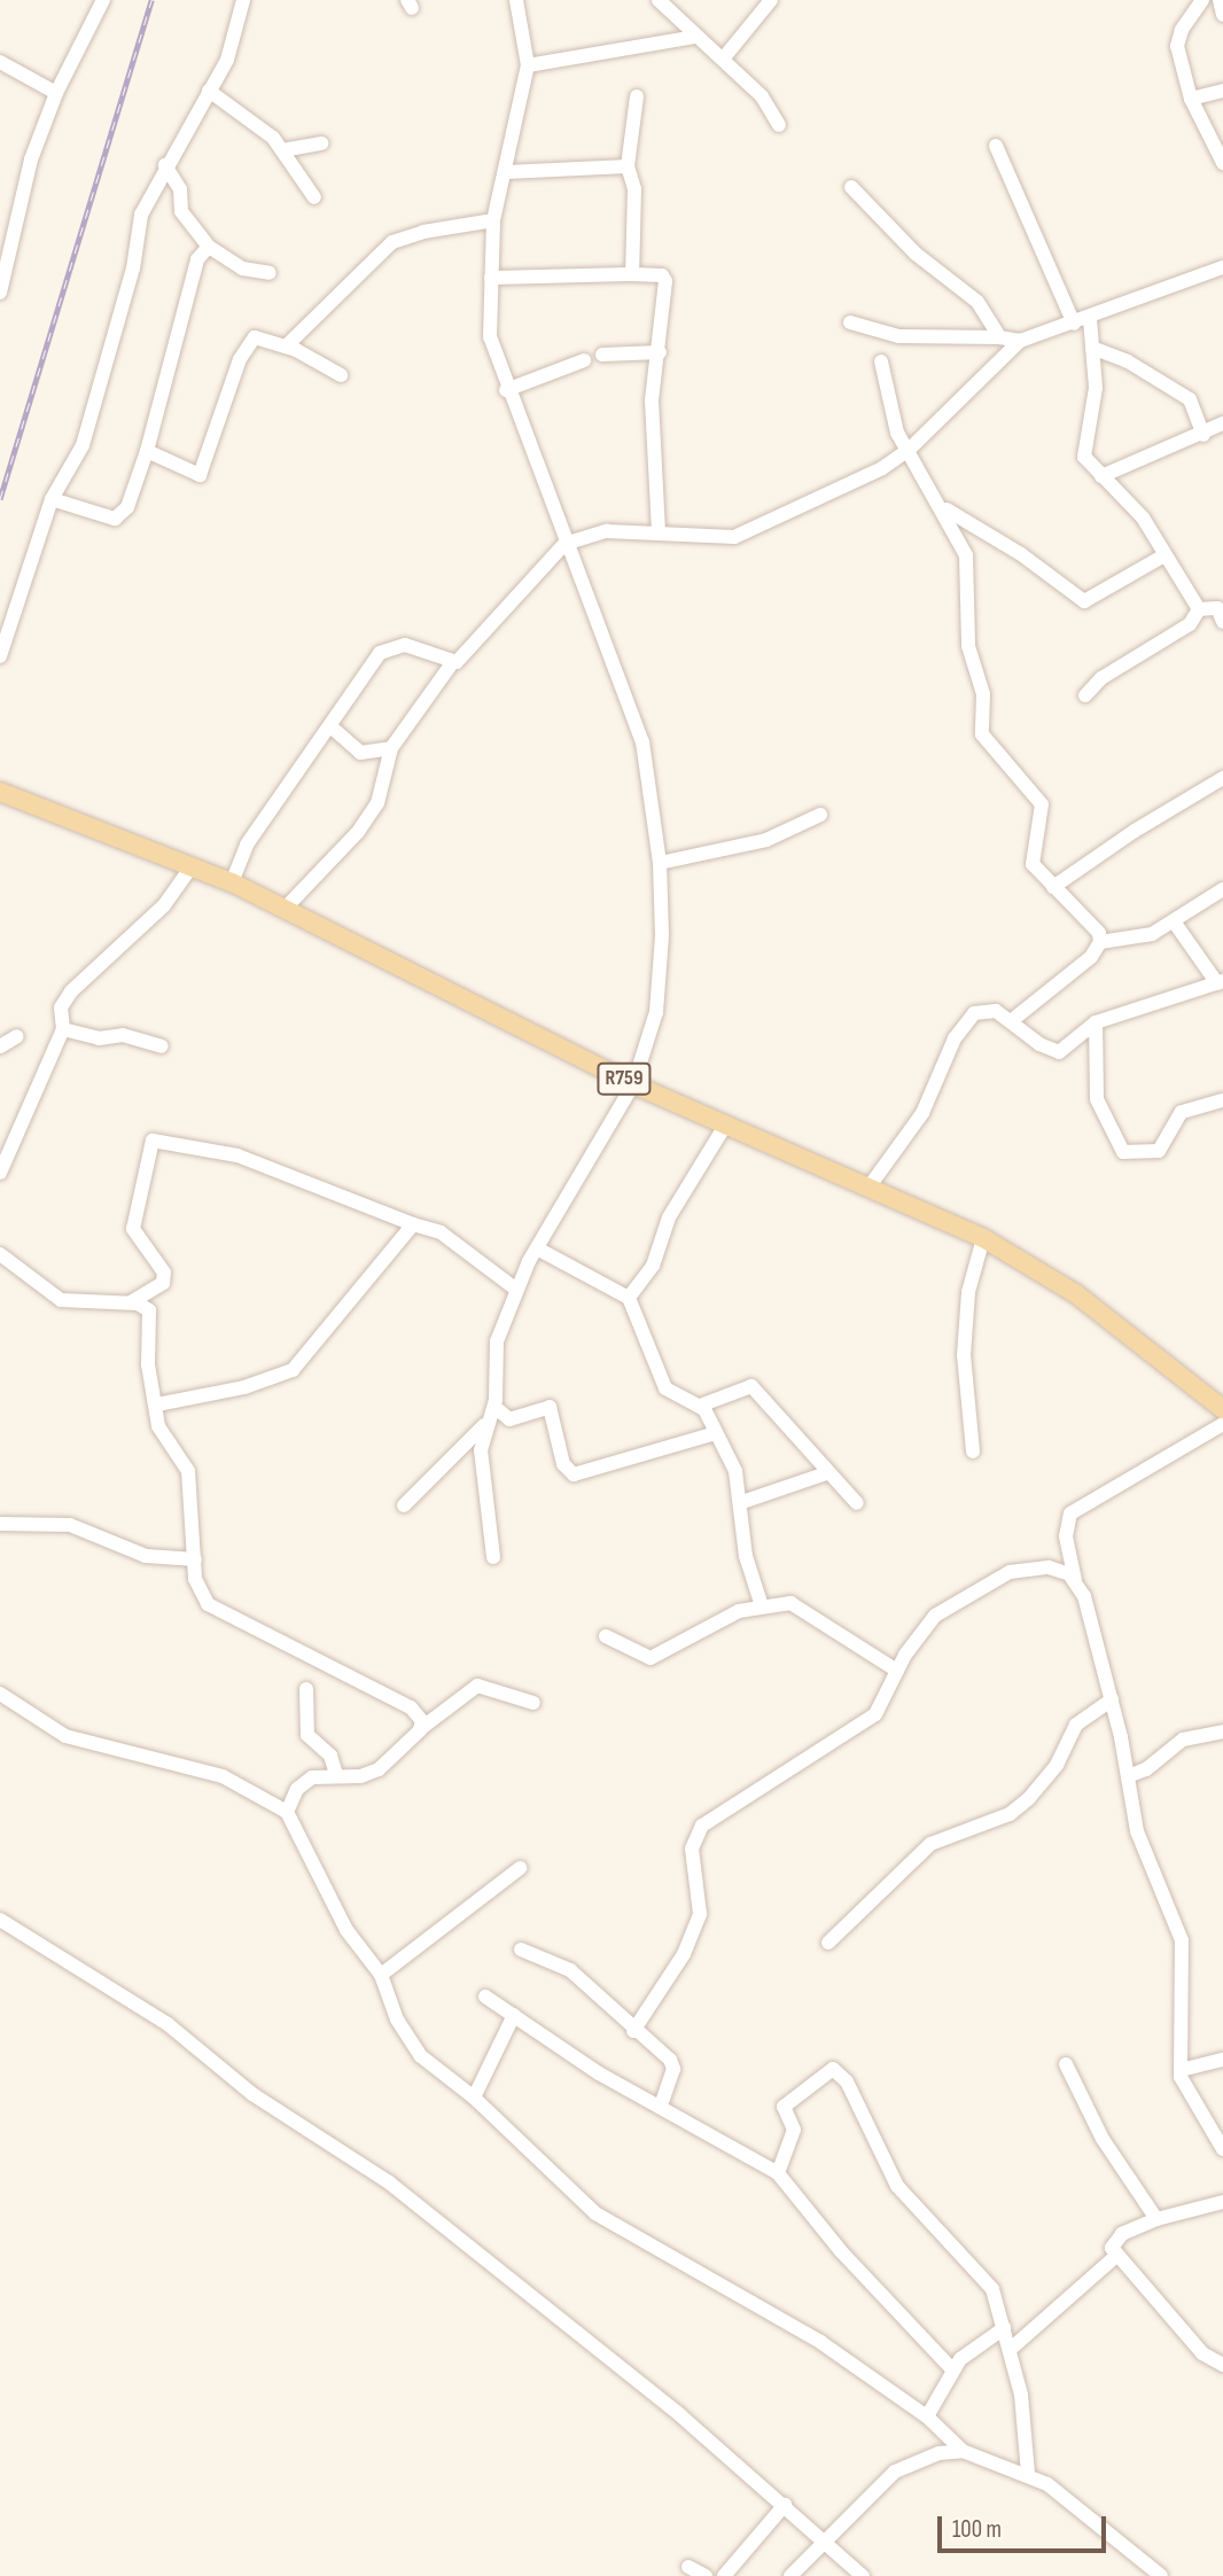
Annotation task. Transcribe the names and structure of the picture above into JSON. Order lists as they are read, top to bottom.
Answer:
{
  "streets": {
    "main road": ["R759"]
  },
  "scale_bar": "100 m"
}
